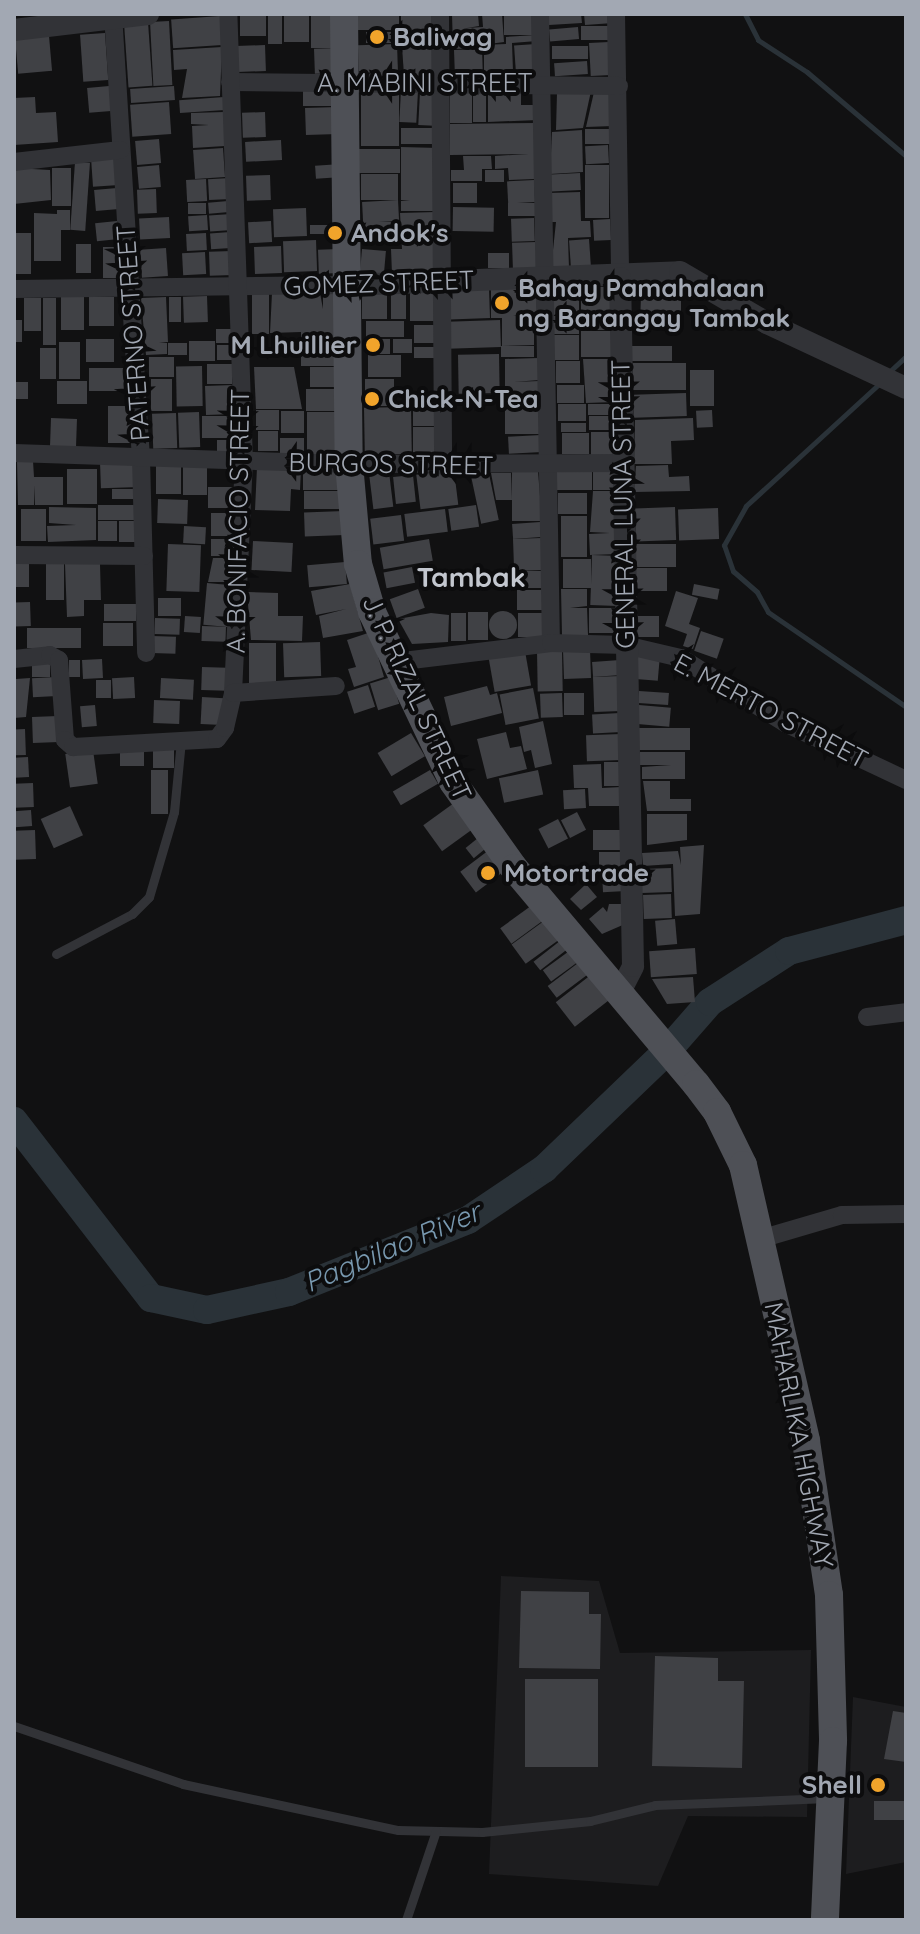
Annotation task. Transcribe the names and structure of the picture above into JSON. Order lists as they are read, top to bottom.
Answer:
{
  "streets": {
    "main road": ["J. P. RIZAL STREET", "MAHARLIKA HIGHWAY"],
    "street": [
      "A. MABINI STREET",
      "GOMEZ STREET",
      "PATERNO STREET",
      "BURGOS STREET",
      "GENERAL LUNA STREET",
      "A. BONIFACIO STREET",
      "E. MERTO STREET"
    ]
  },
  "crossings": [
    ["A. MABINI STREET", "GENERAL LUNA STREET"],
    ["A. MABINI STREET", "A. BONIFACIO STREET"],
    ["A. MABINI STREET", "J. P. RIZAL STREET"],
    ["GOMEZ STREET", "PATERNO STREET"],
    ["GOMEZ STREET", "GENERAL LUNA STREET"],
    ["GOMEZ STREET", "A. BONIFACIO STREET"],
    ["GOMEZ STREET", "J. P. RIZAL STREET"],
    ["PATERNO STREET", "BURGOS STREET"],
    ["BURGOS STREET", "GENERAL LUNA STREET"],
    ["BURGOS STREET", "A. BONIFACIO STREET"],
    ["BURGOS STREET", "J. P. RIZAL STREET"],
    ["GENERAL LUNA STREET", "J. P. RIZAL STREET"],
    ["GENERAL LUNA STREET", "E. MERTO STREET"],
    ["J. P. RIZAL STREET", "E. MERTO STREET"],
    ["J. P. RIZAL STREET", "MAHARLIKA HIGHWAY"]
  ],
  "districts": ["Tambak"],
  "water": ["Pagbilao River"],
  "places": [
    "Baliwag",
    "Andok's",
    "Bahay Pamahalaan ng Barangay Tambak",
    "M Lhuillier",
    "Chick-N-Tea",
    "Motortrade",
    "Shell"
  ]
}
